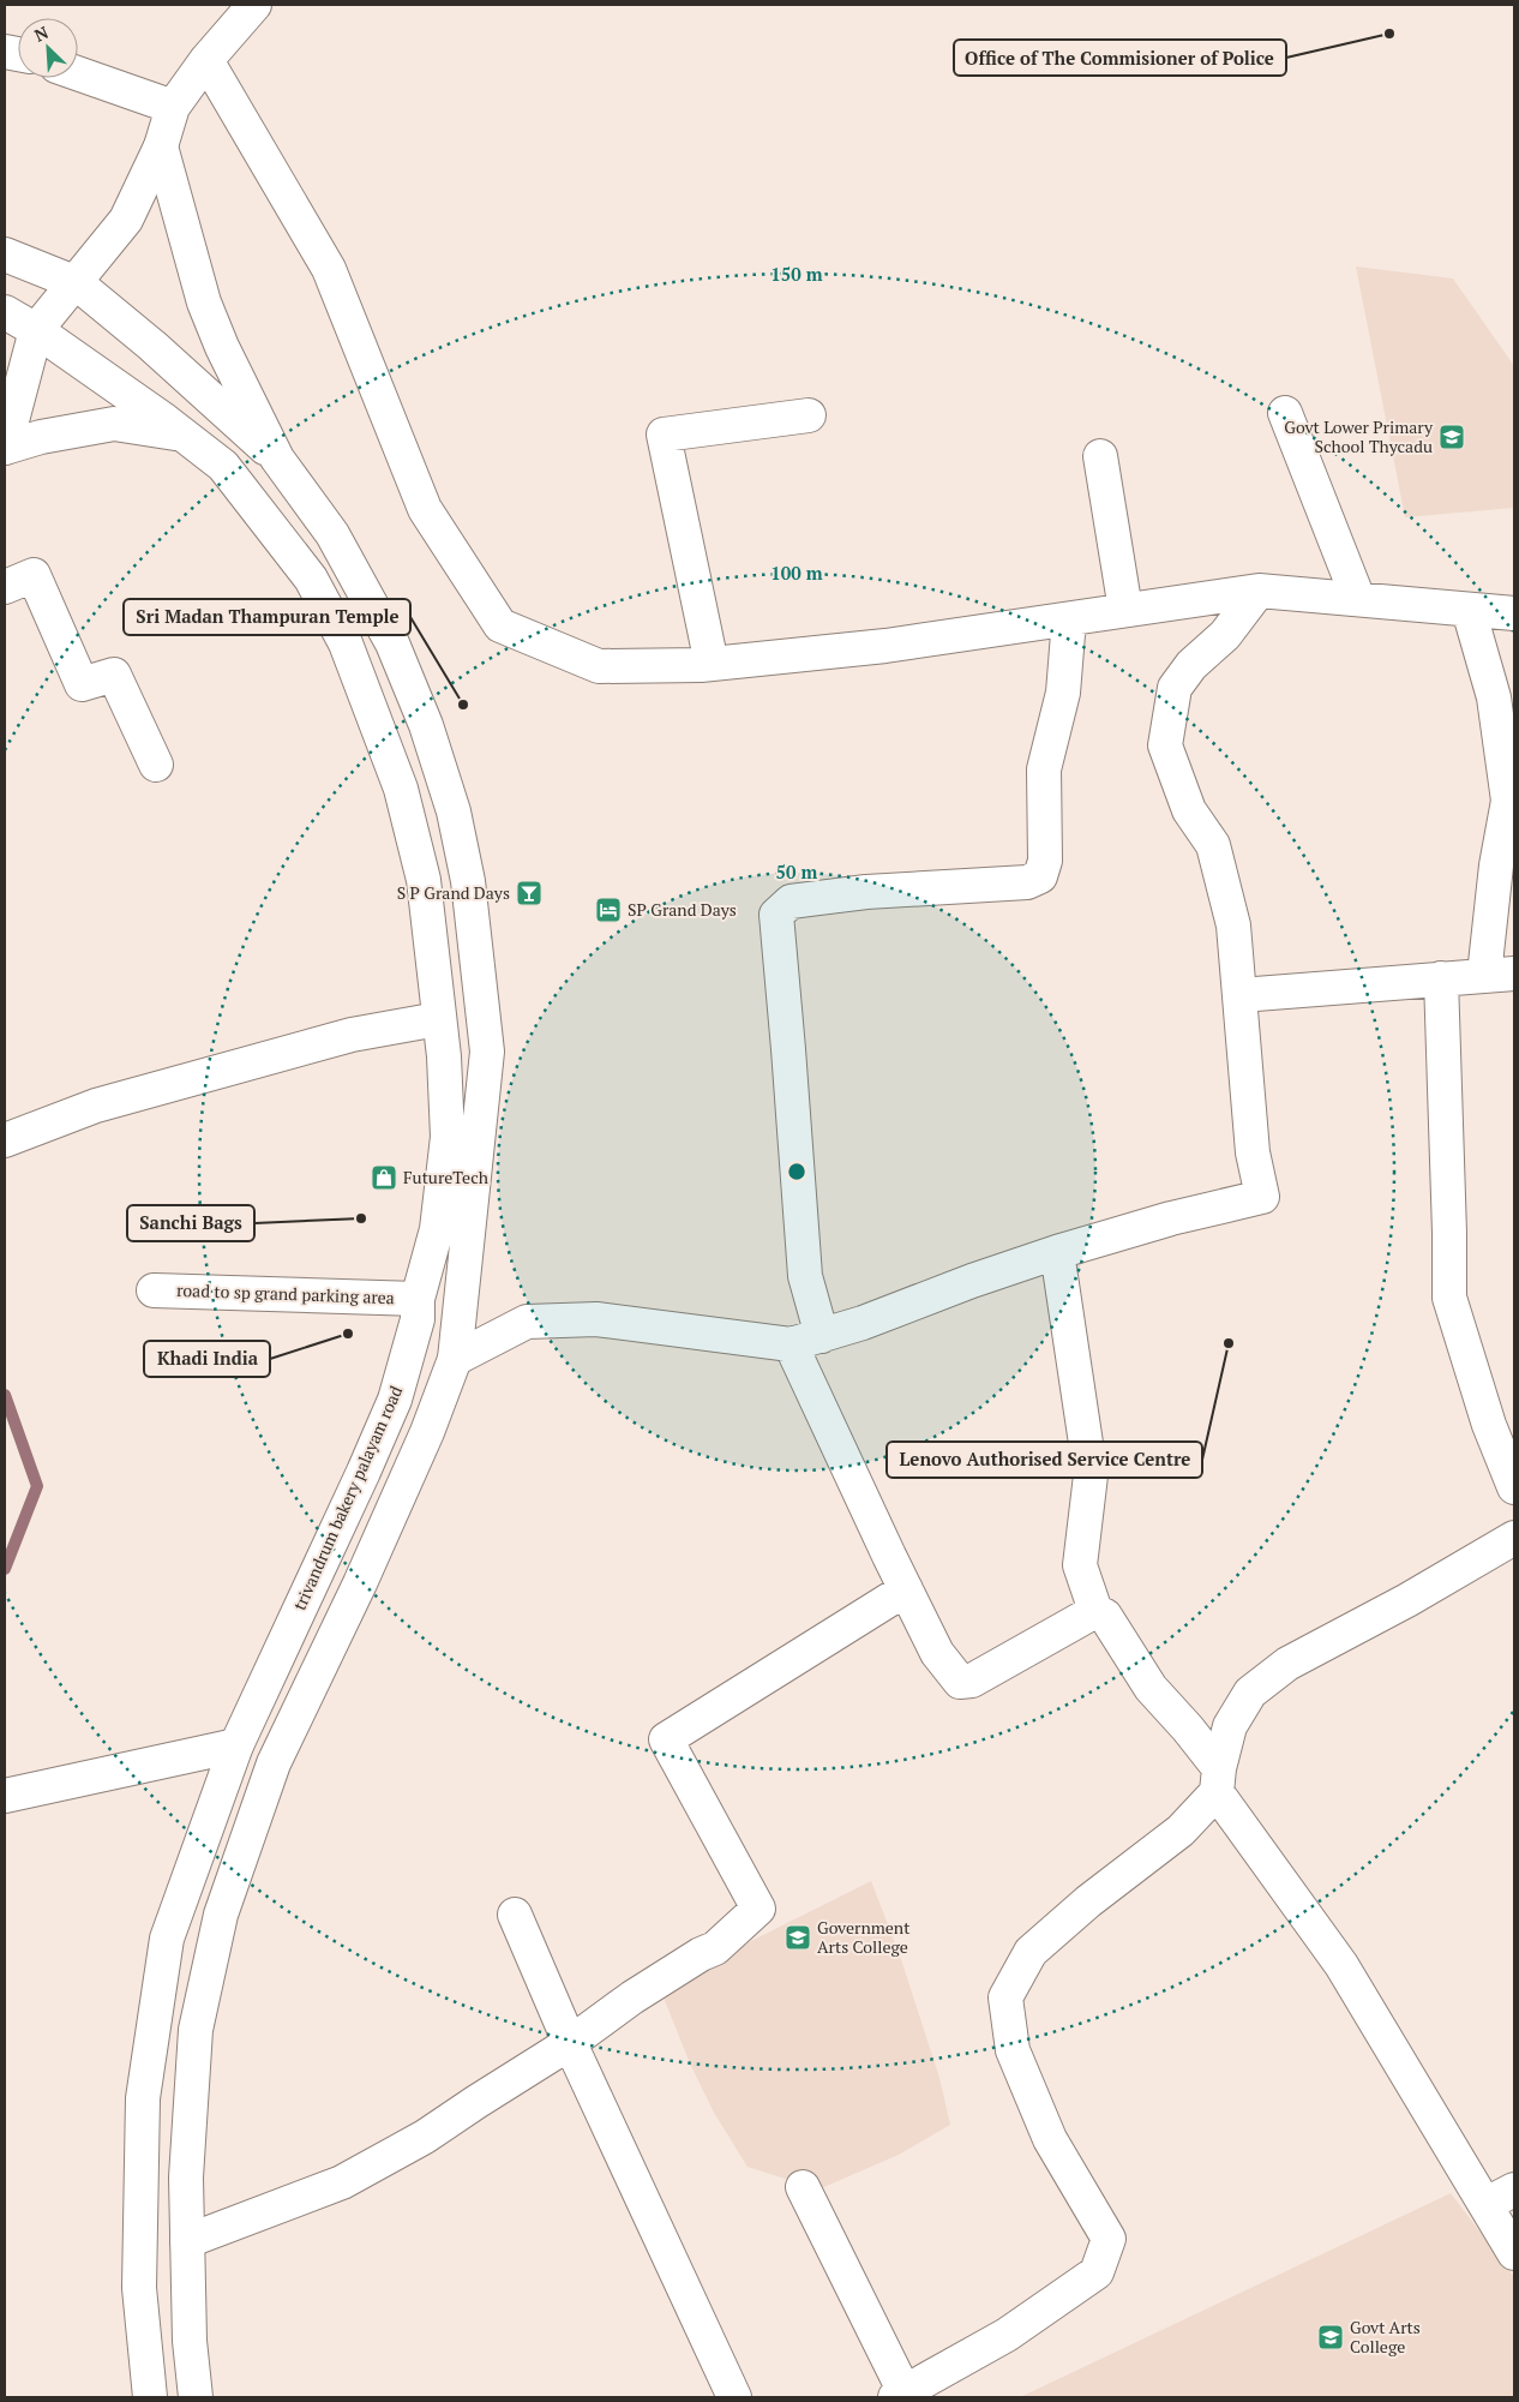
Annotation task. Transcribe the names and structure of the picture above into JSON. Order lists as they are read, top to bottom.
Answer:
{
  "streets": {
    "street": ["road to sp grand parking area", "trivandrum bakery palayam road"]
  },
  "crossings": [
    ["road to sp grand parking area", "trivandrum bakery palayam road"]
  ],
  "places": {
    "other": [
      "Office of The Commisioner of Police",
      "Sri Madan Thampuran Temple",
      "Sanchi Bags",
      "Khadi India",
      "Lenovo Authorised Service Centre"
    ],
    "school or university": ["Govt Lower Primary School Thycadu", "Government Arts College", "Govt Arts College"],
    "bar": ["S P Grand Days"],
    "hotel": ["SP Grand Days"],
    "shop": ["FutureTech"]
  },
  "north": "top left",
  "rings": ["150 m", "100 m", "50 m"]
}
